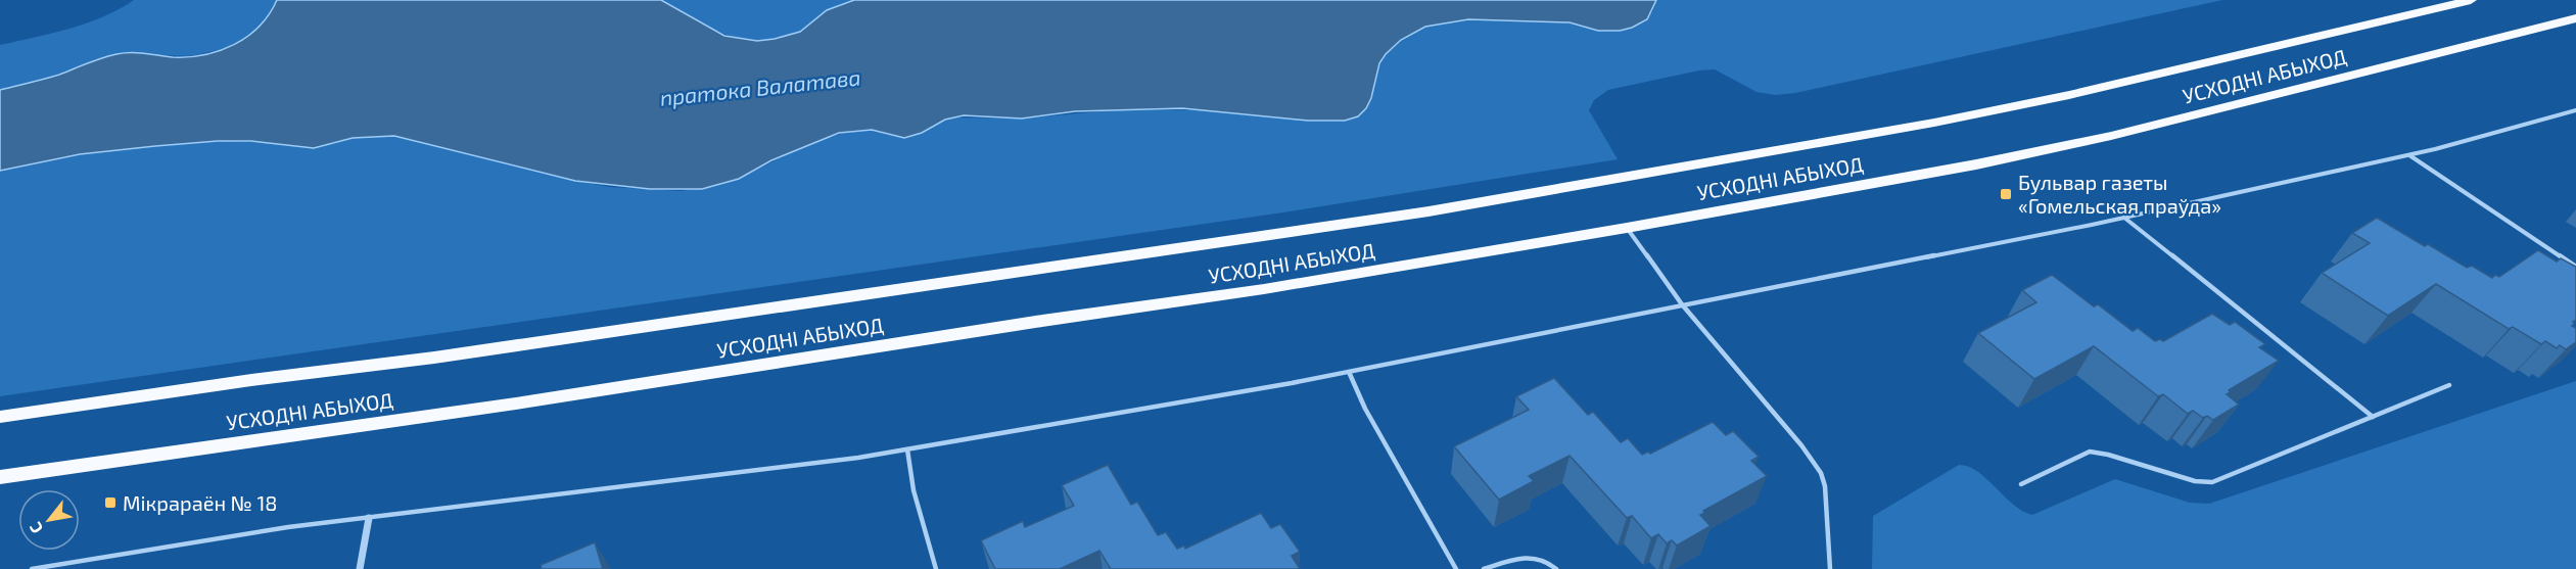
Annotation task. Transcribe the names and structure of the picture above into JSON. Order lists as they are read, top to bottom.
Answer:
{
  "streets": {
    "main road": ["УСХОДНІ АБЫХОД"]
  },
  "water": ["пратока Валатава"],
  "places": {
    "transit": ["Бульвар газеты «Гомельская праўда»", "Мікрараён № 18"]
  },
  "north": "bottom left"
}
